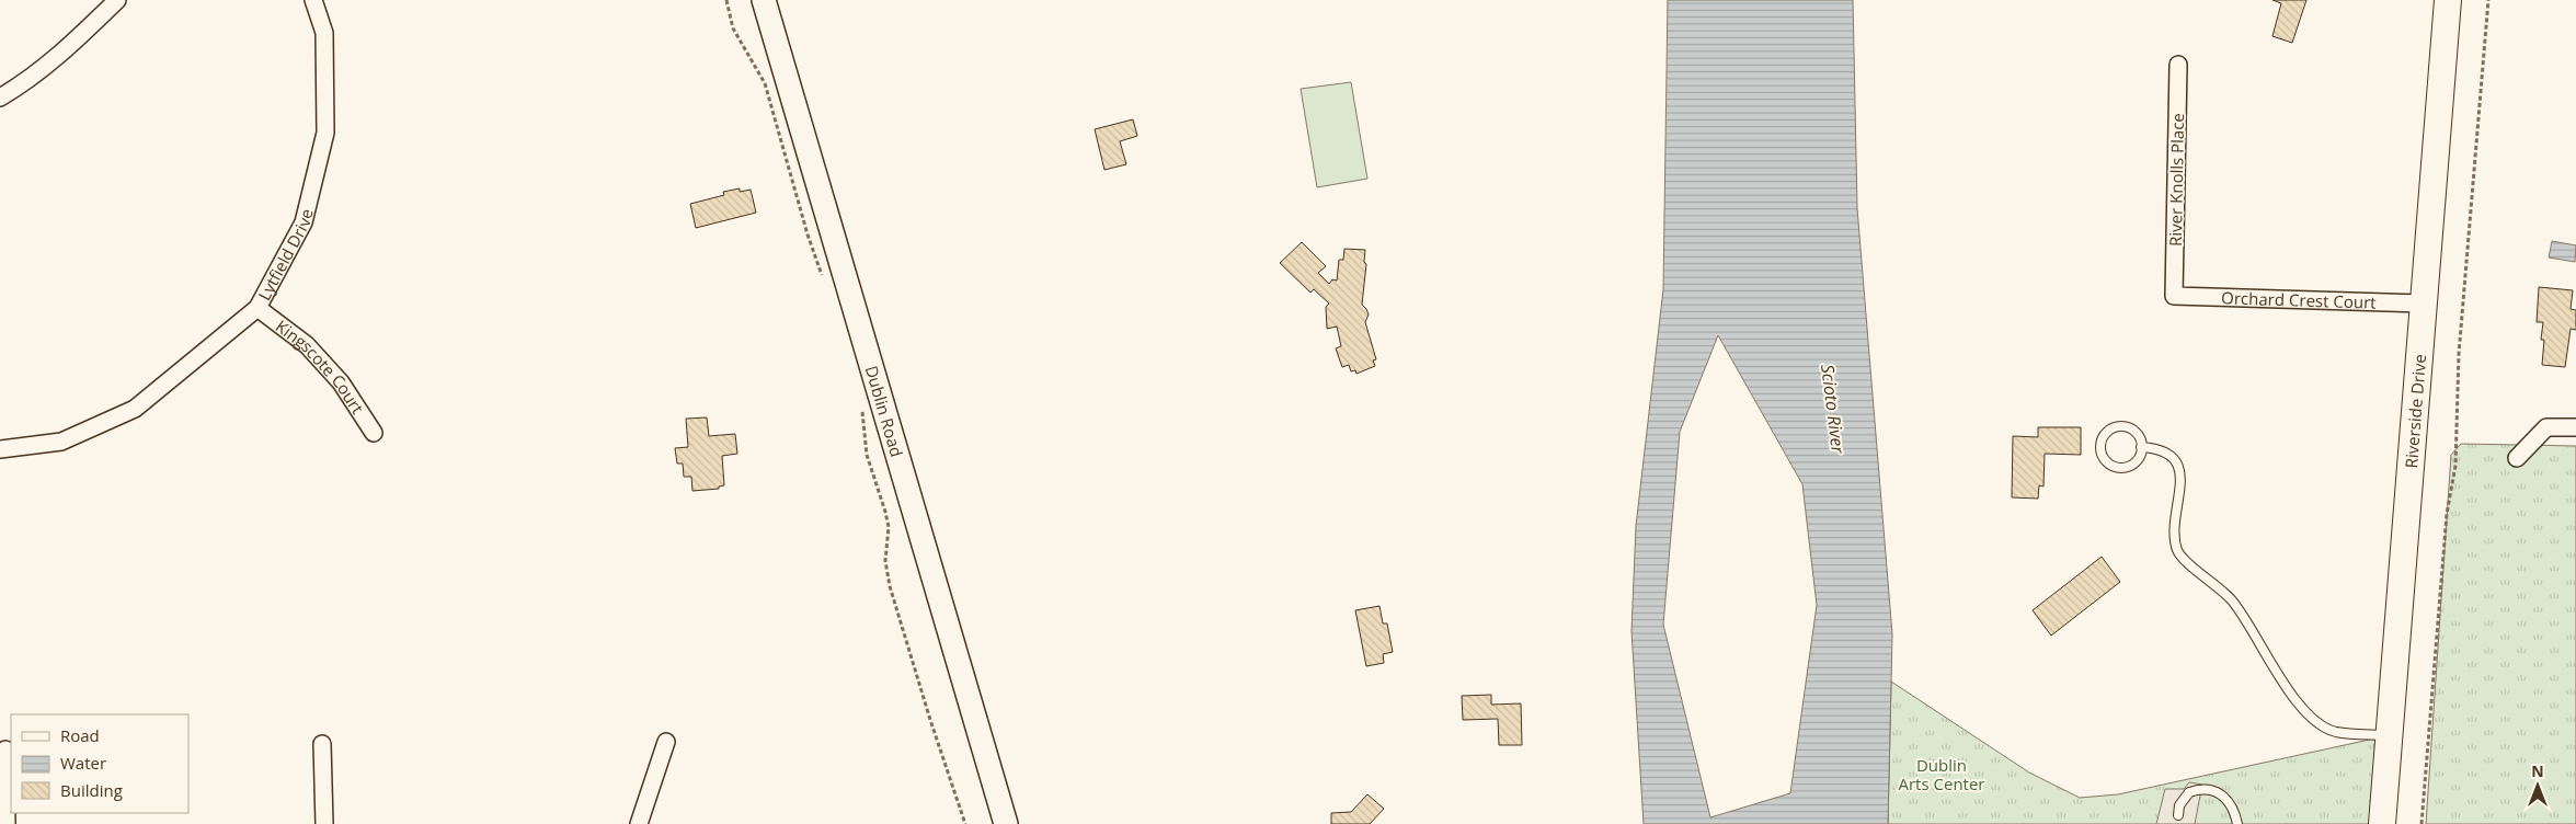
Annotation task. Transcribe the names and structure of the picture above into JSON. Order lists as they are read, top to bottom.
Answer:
{
  "streets": {
    "main road": ["Dublin Road", "Riverside Drive"],
    "street": [
      "River Knolls Place",
      "Lytfield Drive",
      "Orchard Crest Court",
      "Kingscote Court"
    ]
  },
  "crossings": [
    ["River Knolls Place", "Orchard Crest Court"],
    ["Lytfield Drive", "Kingscote Court"],
    ["Orchard Crest Court", "Riverside Drive"]
  ],
  "water": ["Scioto River"],
  "parks": ["Dublin Arts Center"],
  "legend": ["Road", "Water", "Building"],
  "north": "top"
}
